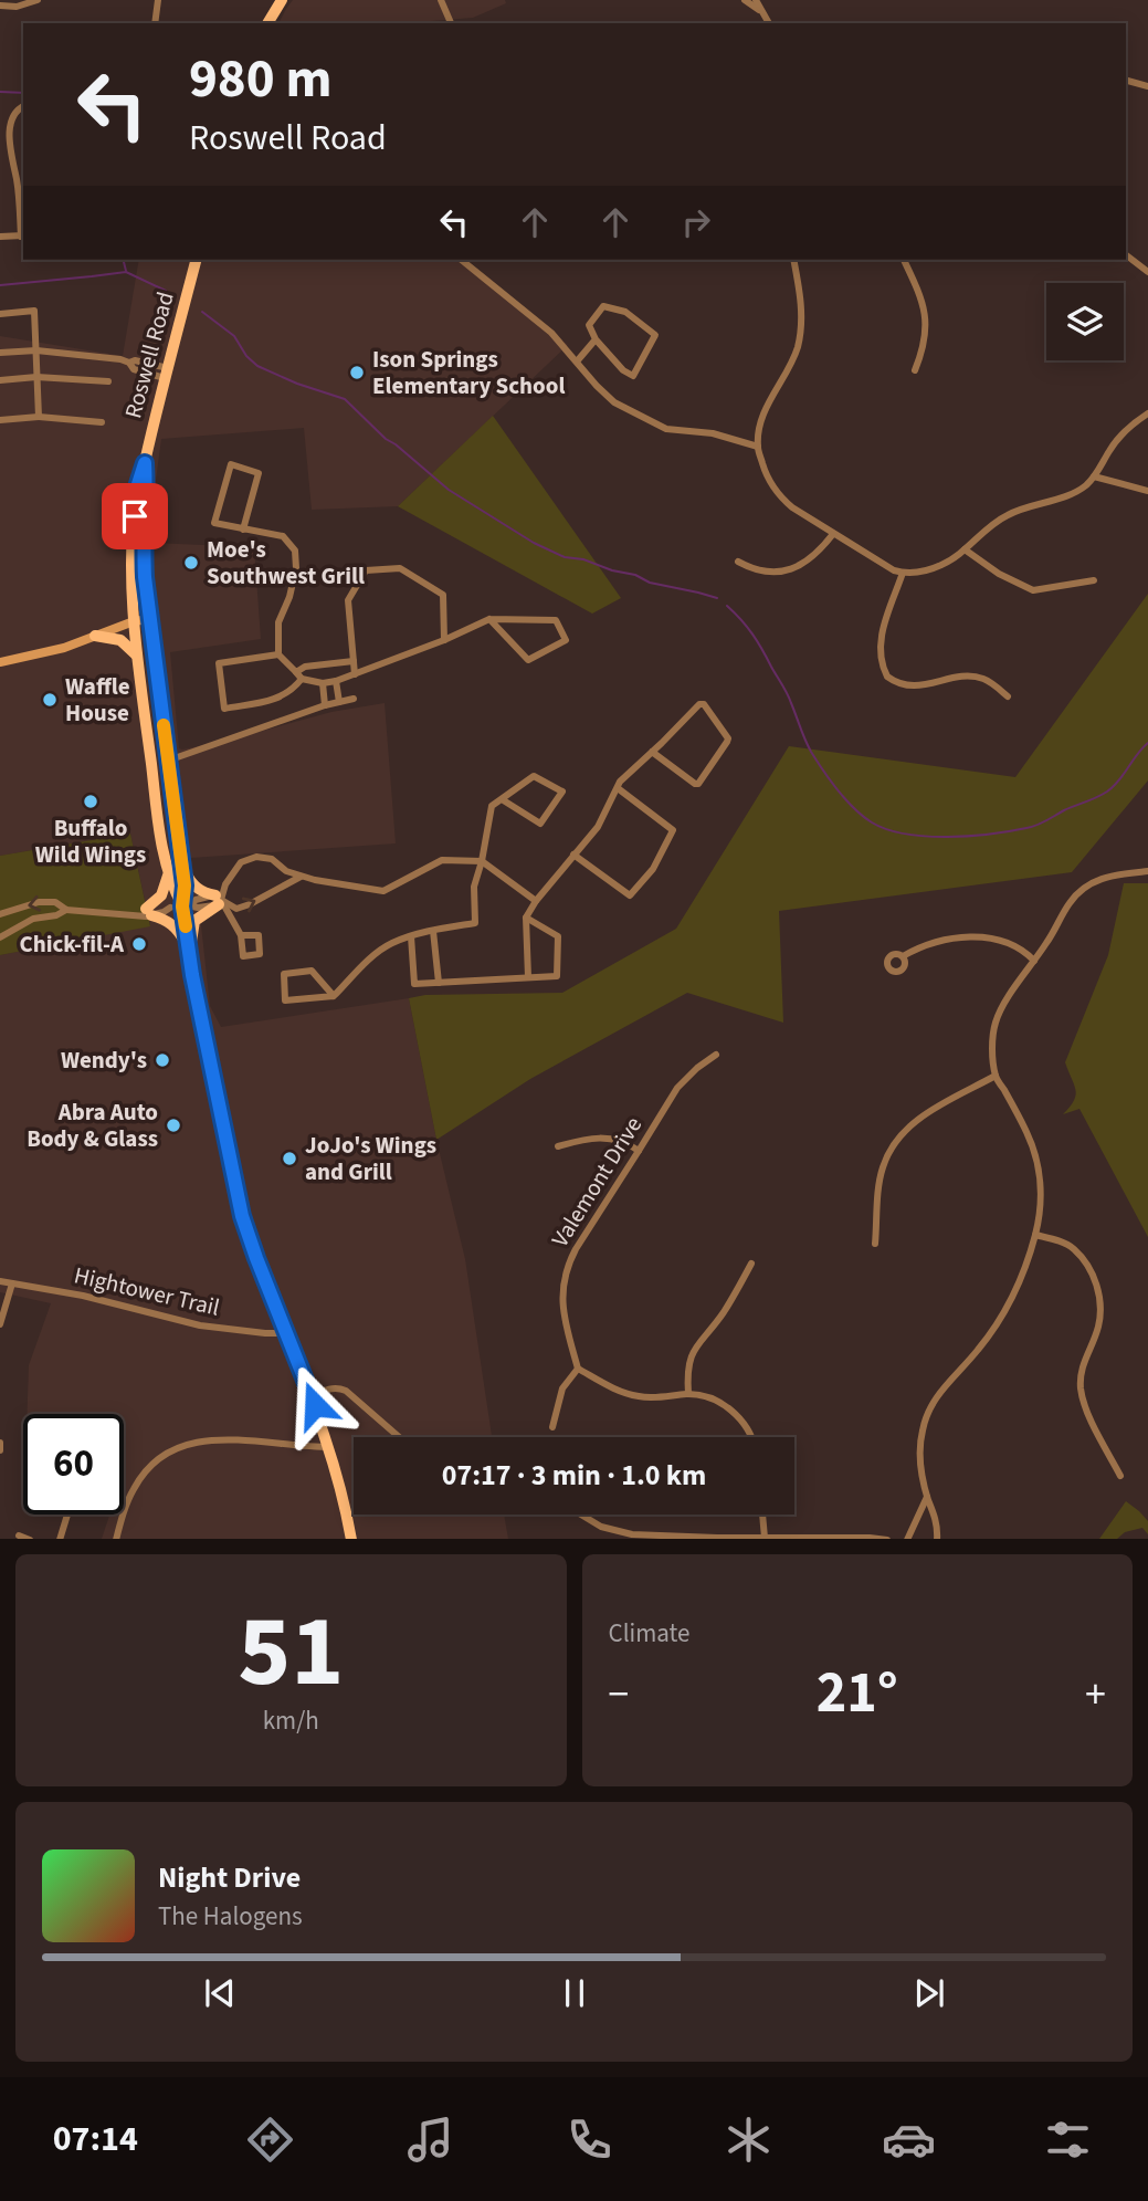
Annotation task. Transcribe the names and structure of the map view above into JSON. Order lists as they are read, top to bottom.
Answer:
{
  "streets": {
    "main road": ["Roswell Road"],
    "street": ["Valemont Drive", "Hightower Trail"]
  },
  "crossings": [
    ["Roswell Road", "Hightower Trail"]
  ],
  "places": [
    "Ison Springs Elementary School",
    "Moe's Southwest Grill",
    "Waffle House",
    "Buffalo Wild Wings",
    "Chick-fil-A",
    "Wendy's",
    "Abra Auto Body & Glass",
    "JoJo's Wings and Grill"
  ],
  "page": {
    "turn": ["980 m", "Roswell Road"],
    "limit": "60",
    "trip": "07:17 · 3 min · 1.0 km",
    "tile": [
      ["51", "km/h"],
      "Climate"
    ],
    "heat": ["−", "21°", "+"],
    "song": ["Night Drive", "The Halogens"],
    "tabs": "07:14"
  }
}
